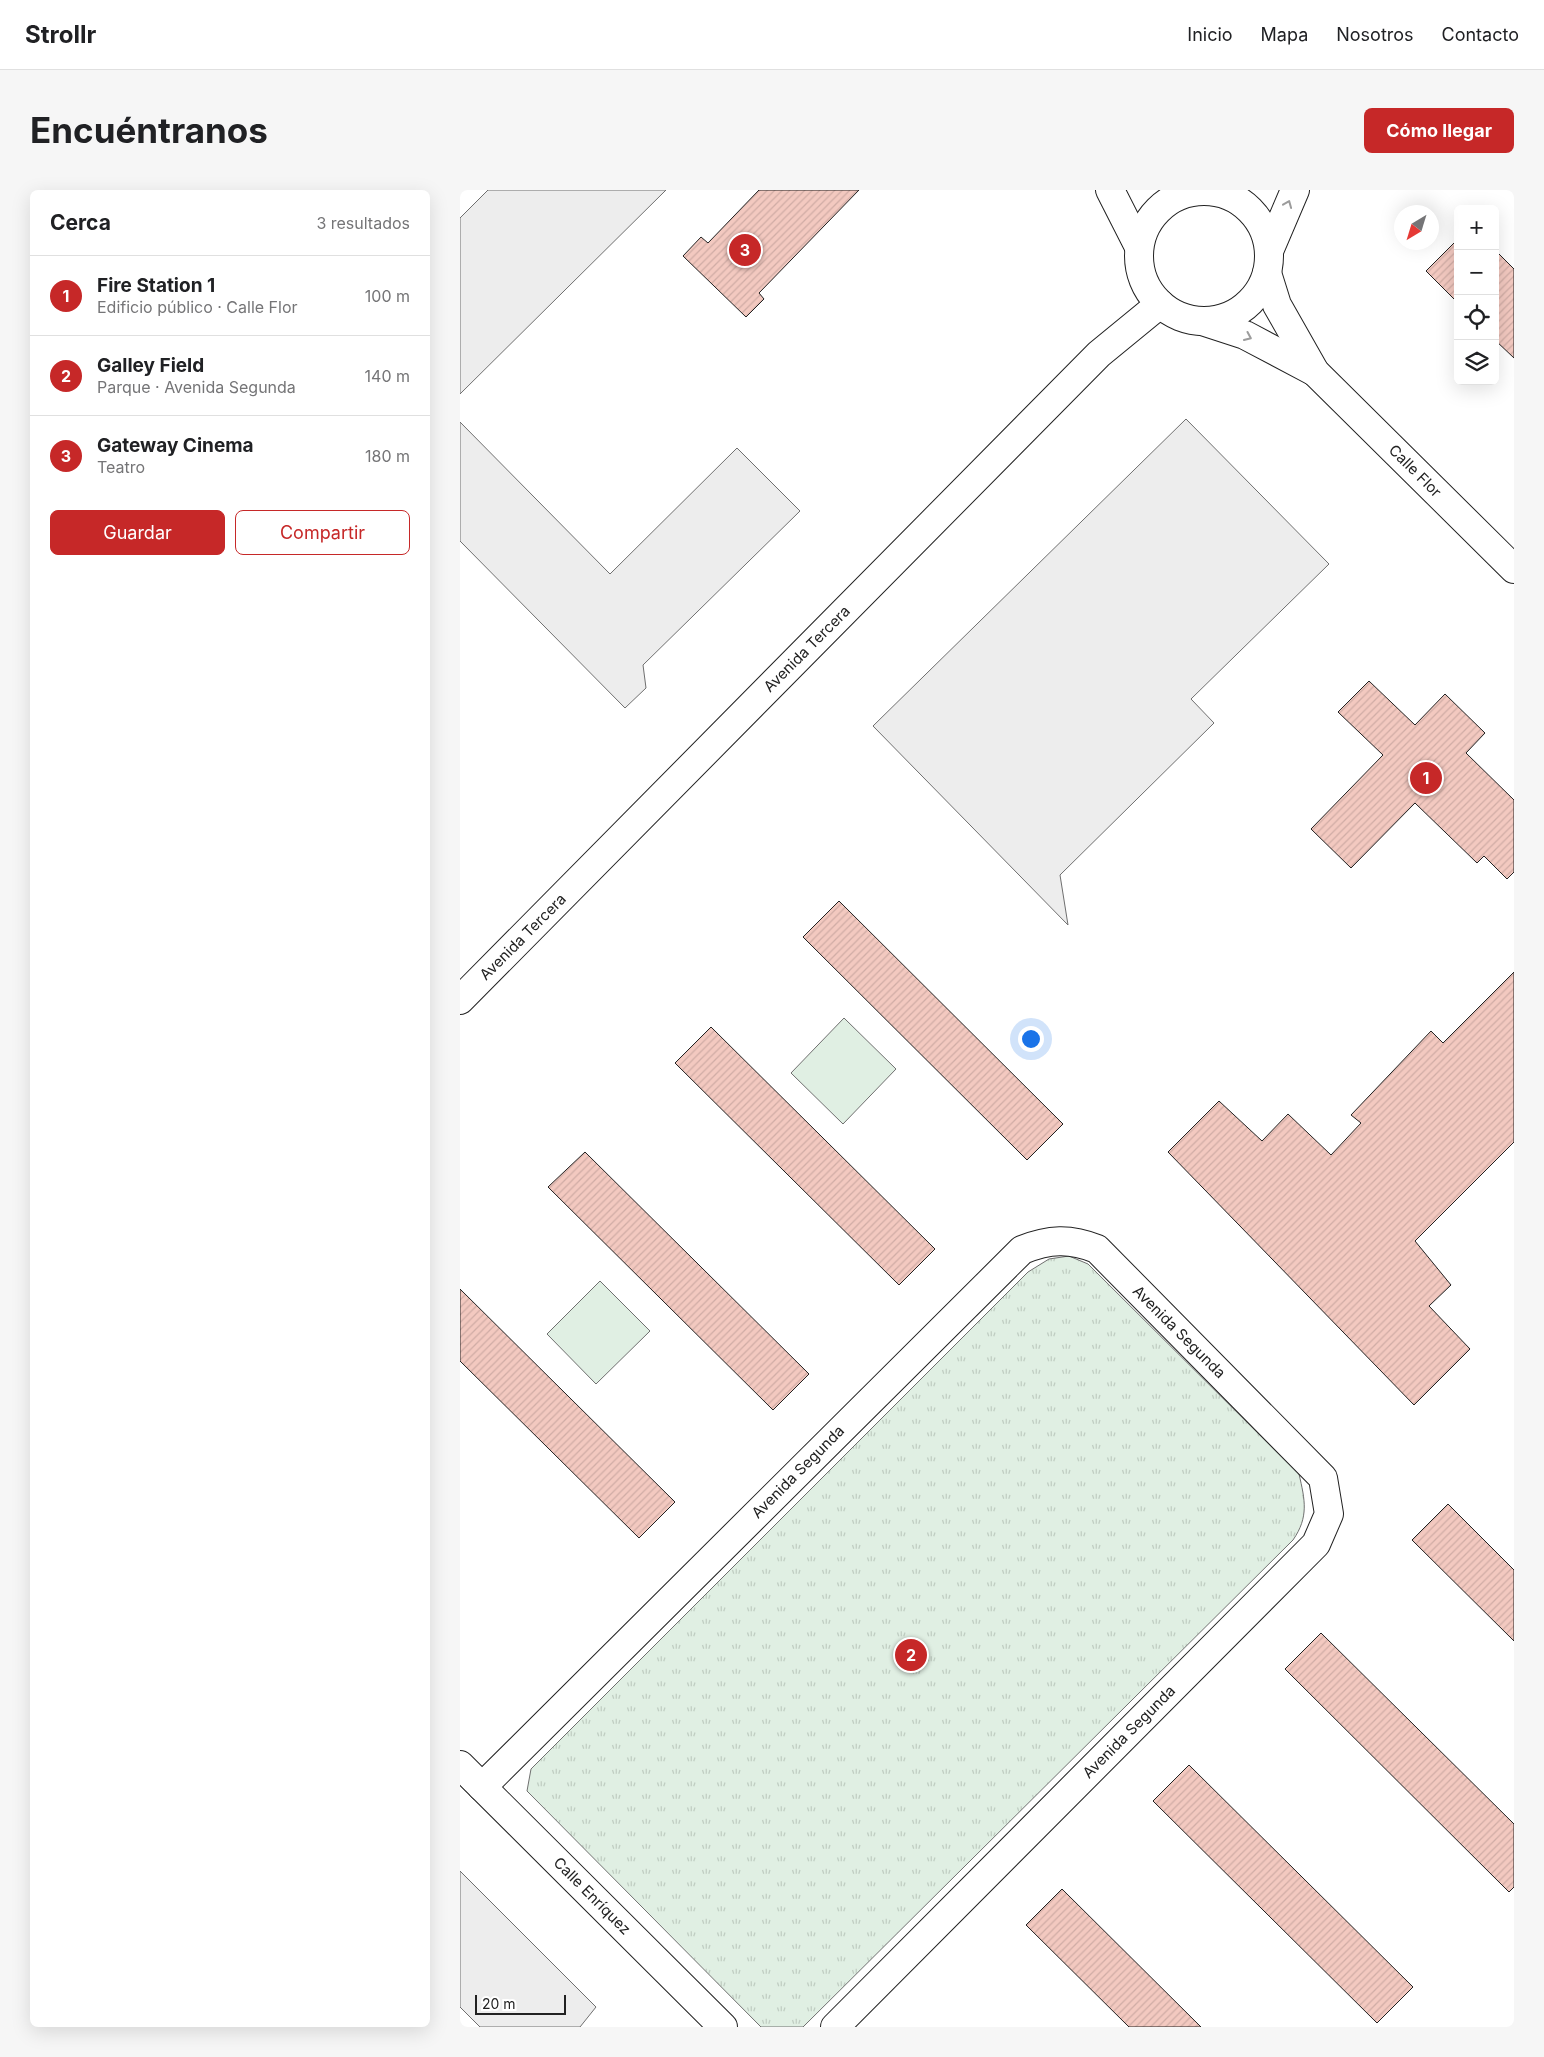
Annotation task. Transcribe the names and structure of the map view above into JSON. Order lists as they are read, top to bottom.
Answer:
{
  "streets": {
    "street": [
      "Calle Flor",
      "Avenida Tercera",
      "Avenida Segunda",
      "Calle Enríquez"
    ]
  },
  "crossings": [
    ["Calle Flor", "Avenida Tercera"],
    ["Avenida Segunda", "Calle Enríquez"]
  ],
  "scale_bar": "20 m",
  "north": "bottom left",
  "page": {
    "header": "Strollr",
    "nav": [
      "Inicio",
      "Mapa",
      "Nosotros",
      "Contacto"
    ],
    "buttons": [
      "Cómo llegar",
      ["Guardar", "Compartir"]
    ],
    "title": "Encuéntranos",
    "heading": ["Cerca", "3 resultados"],
    "map_buttons": ["+", "−"],
    "pins": ["3", "1", "2"],
    "list": [
      {
        "mark": "1",
        "name": "Fire Station 1",
        "note": "Edificio público · Calle Flor",
        "value": "100 m"
      },
      {
        "mark": "2",
        "name": "Galley Field",
        "note": "Parque · Avenida Segunda",
        "value": "140 m"
      },
      {
        "mark": "3",
        "name": "Gateway Cinema",
        "note": "Teatro",
        "value": "180 m"
      }
    ],
    "scale": "20 m"
  }
}
